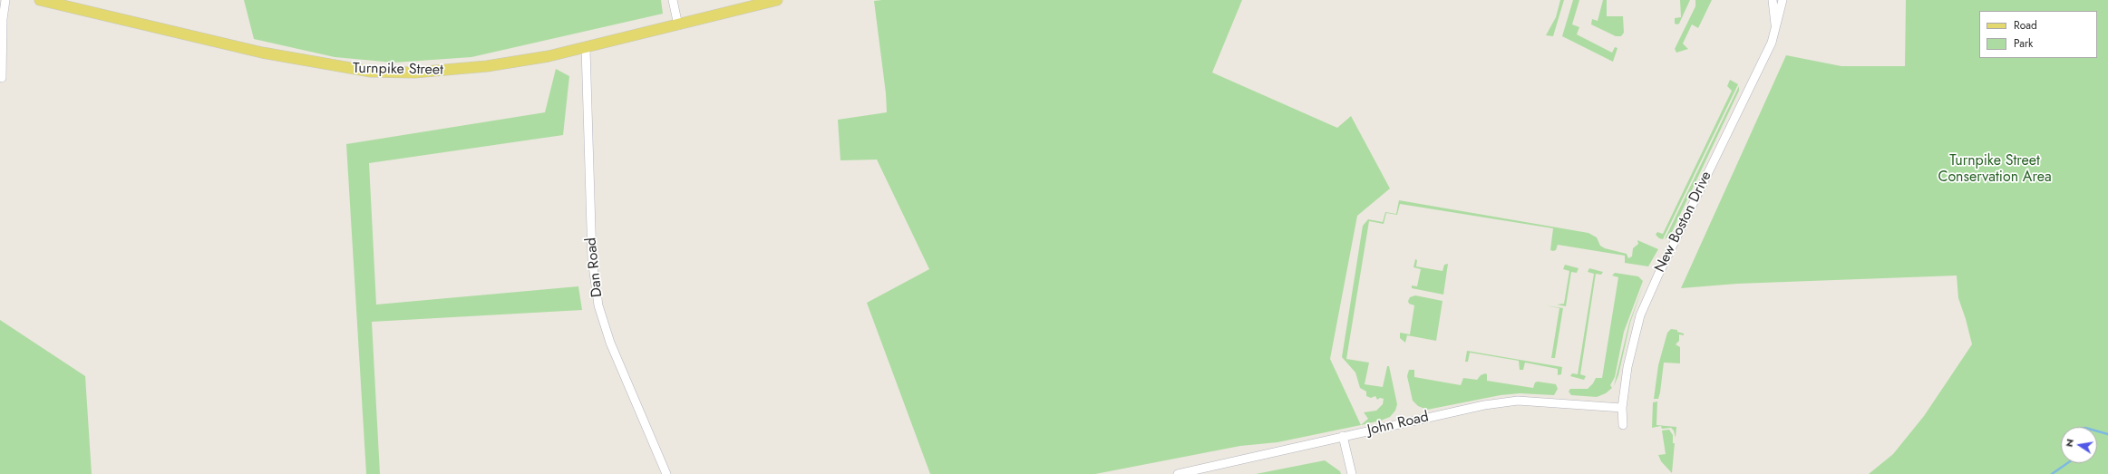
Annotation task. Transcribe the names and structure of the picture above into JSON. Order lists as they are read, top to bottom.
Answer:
{
  "streets": {
    "main road": ["Turnpike Street"],
    "street": ["New Boston Drive", "Dan Road", "John Road"]
  },
  "crossings": [
    ["Turnpike Street", "Dan Road"],
    ["New Boston Drive", "John Road"]
  ],
  "parks": ["Turnpike Street Conservation Area"],
  "legend": ["Road", "Park"],
  "north": "left"
}
